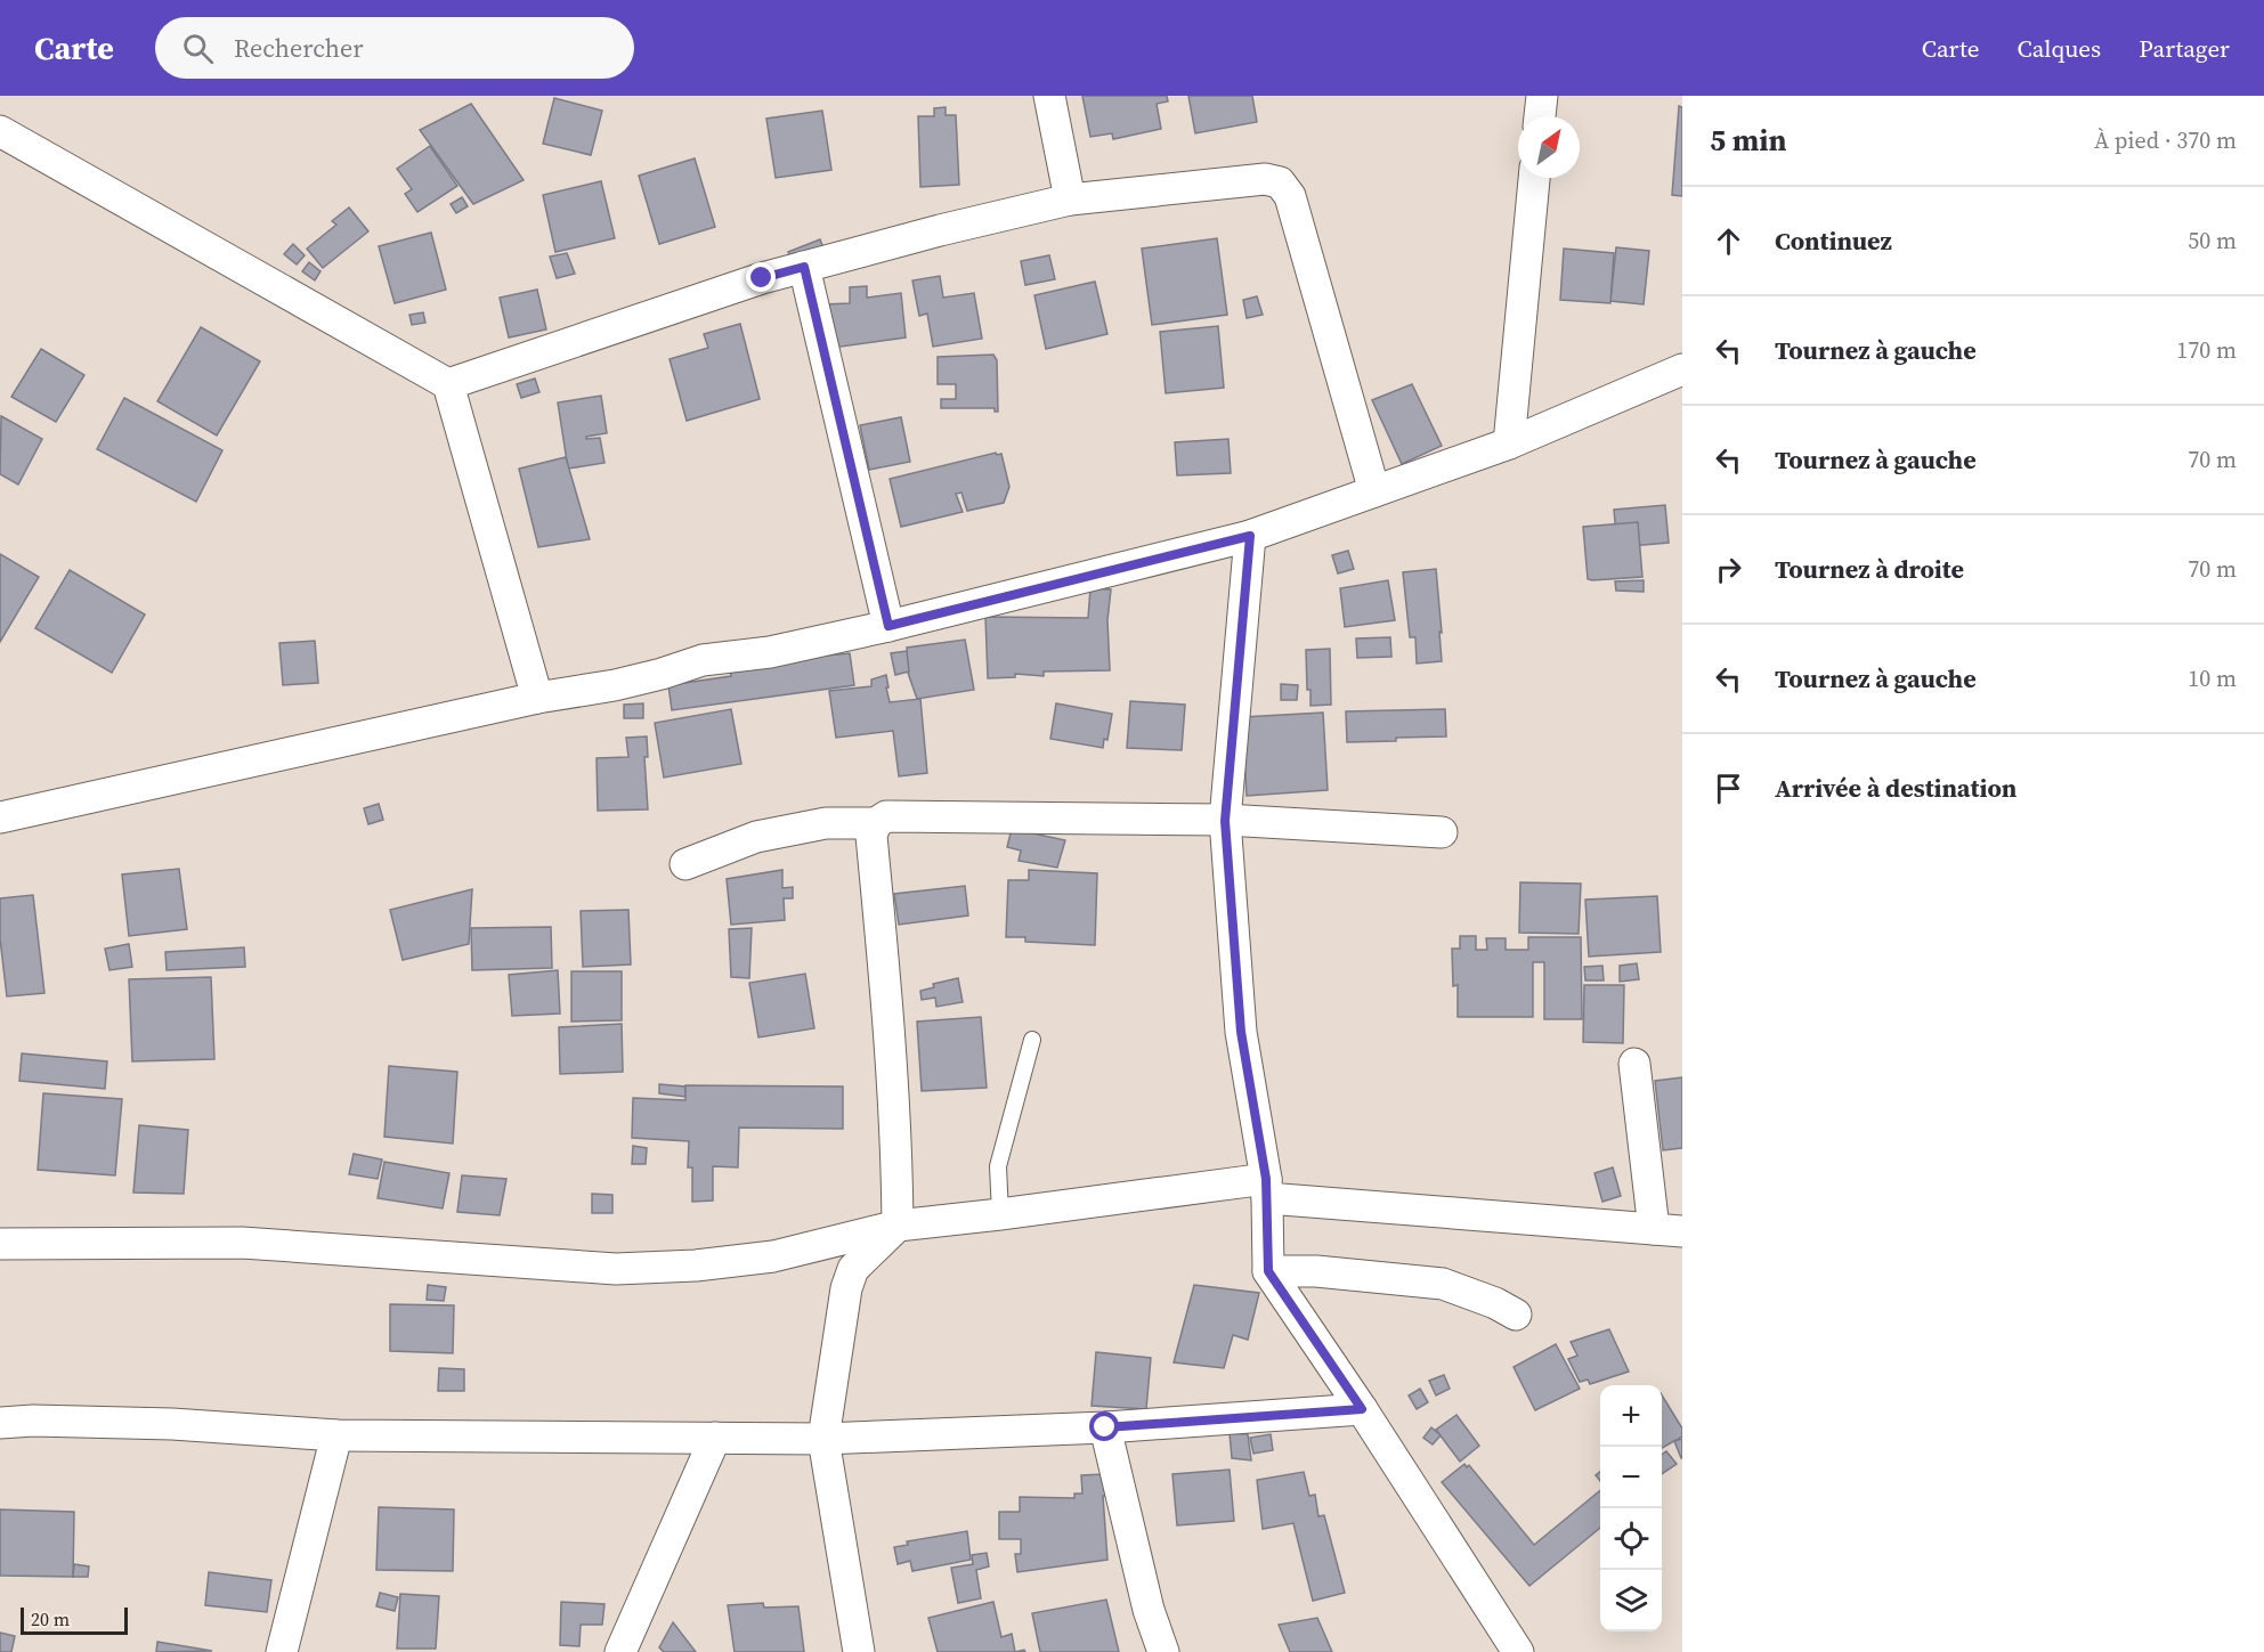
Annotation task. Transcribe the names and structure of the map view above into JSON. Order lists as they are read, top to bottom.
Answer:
{
  "scale_bar": "20 m",
  "north": "top right",
  "page": {
    "header": "Carte",
    "search": "Rechercher",
    "nav": ["Carte", "Calques", "Partager"],
    "heading": ["5 min", "À pied · 370 m"],
    "list": [
      ["Continuez", "50 m"],
      ["Tournez à gauche", "170 m"],
      ["Tournez à gauche", "70 m"],
      ["Tournez à droite", "70 m"],
      ["Tournez à gauche", "10 m"],
      "Arrivée à destination"
    ],
    "map_buttons": ["+", "−"],
    "scale": "20 m"
  }
}
